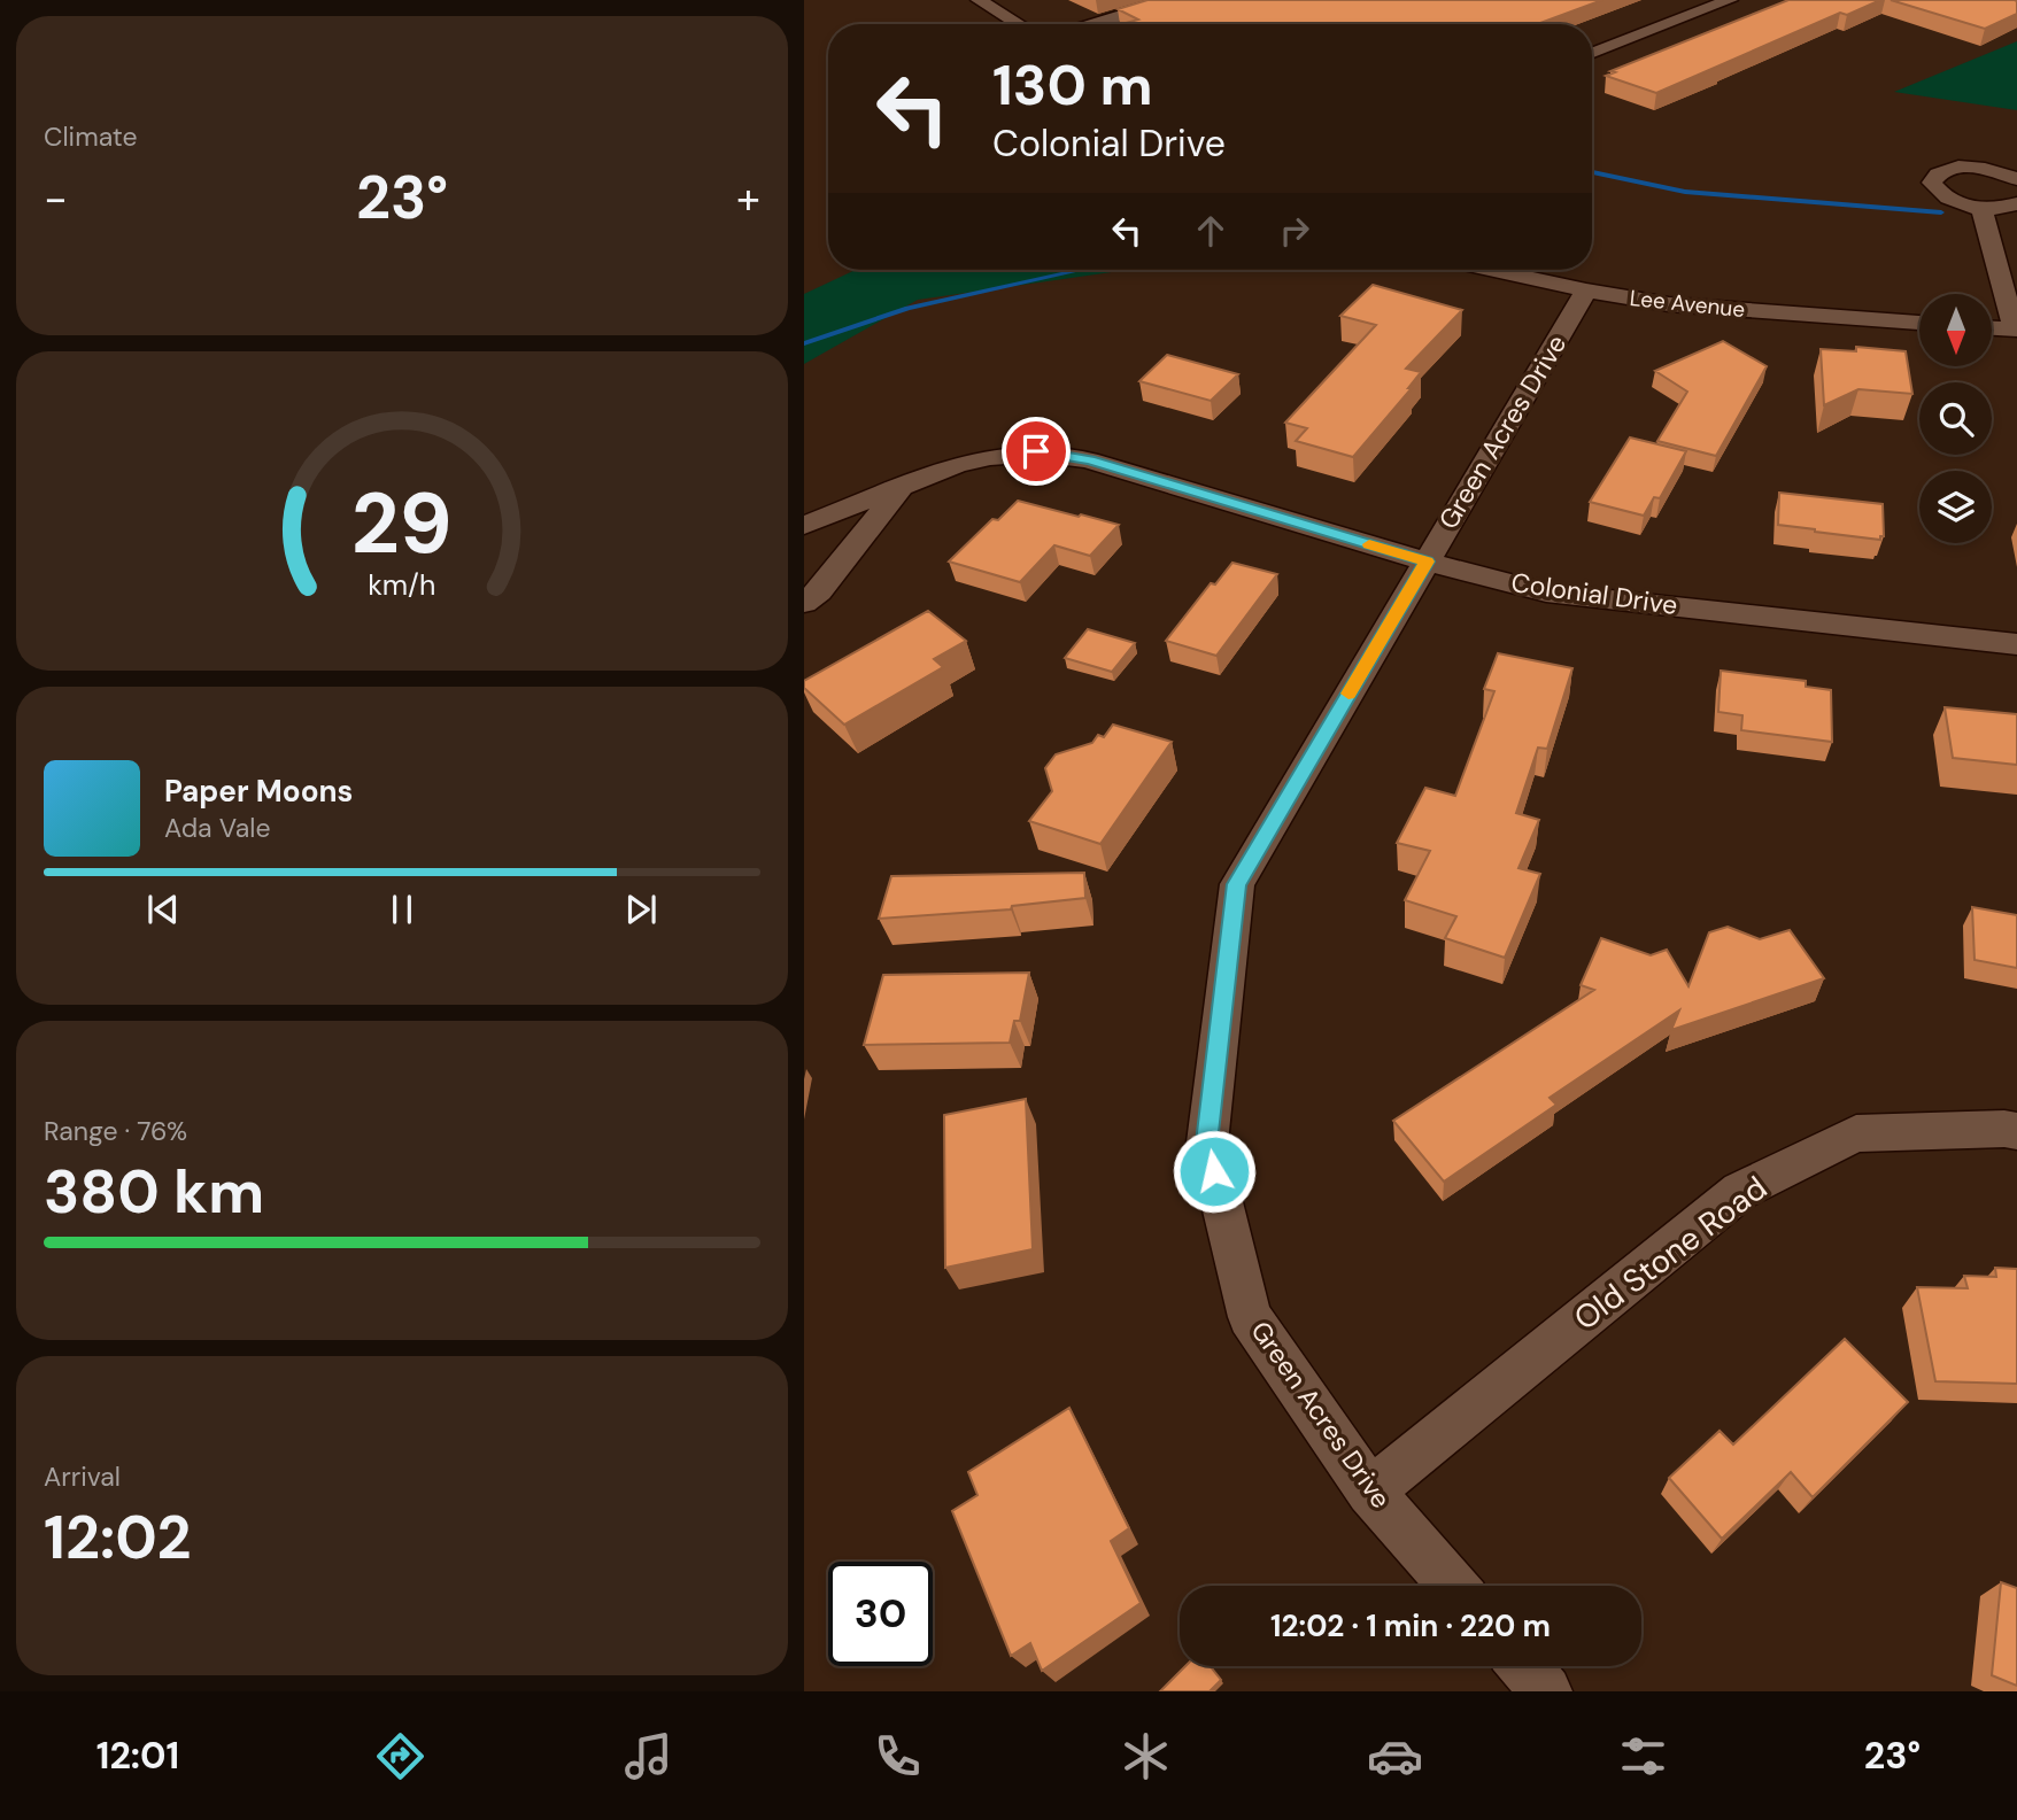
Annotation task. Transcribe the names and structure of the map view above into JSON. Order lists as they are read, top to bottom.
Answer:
{
  "streets": {
    "street": [
      "Lee Avenue",
      "Green Acres Drive",
      "Colonial Drive",
      "Old Stone Road"
    ]
  },
  "crossings": [
    ["Lee Avenue", "Green Acres Drive"],
    ["Green Acres Drive", "Colonial Drive"],
    ["Green Acres Drive", "Old Stone Road"]
  ],
  "north": "bottom",
  "page": {
    "tile": [
      "Climate",
      ["Range · 76%", "380 km"],
      ["Arrival", "12:02"]
    ],
    "turn": ["130 m", "Colonial Drive"],
    "heat": ["−", "23°", "+"],
    "song": ["Paper Moons", "Ada Vale"],
    "limit": "30",
    "trip": "12:02 · 1 min · 220 m",
    "tabs": ["12:01", "23°"],
    "gauge": ["29", "km/h"]
  }
}
